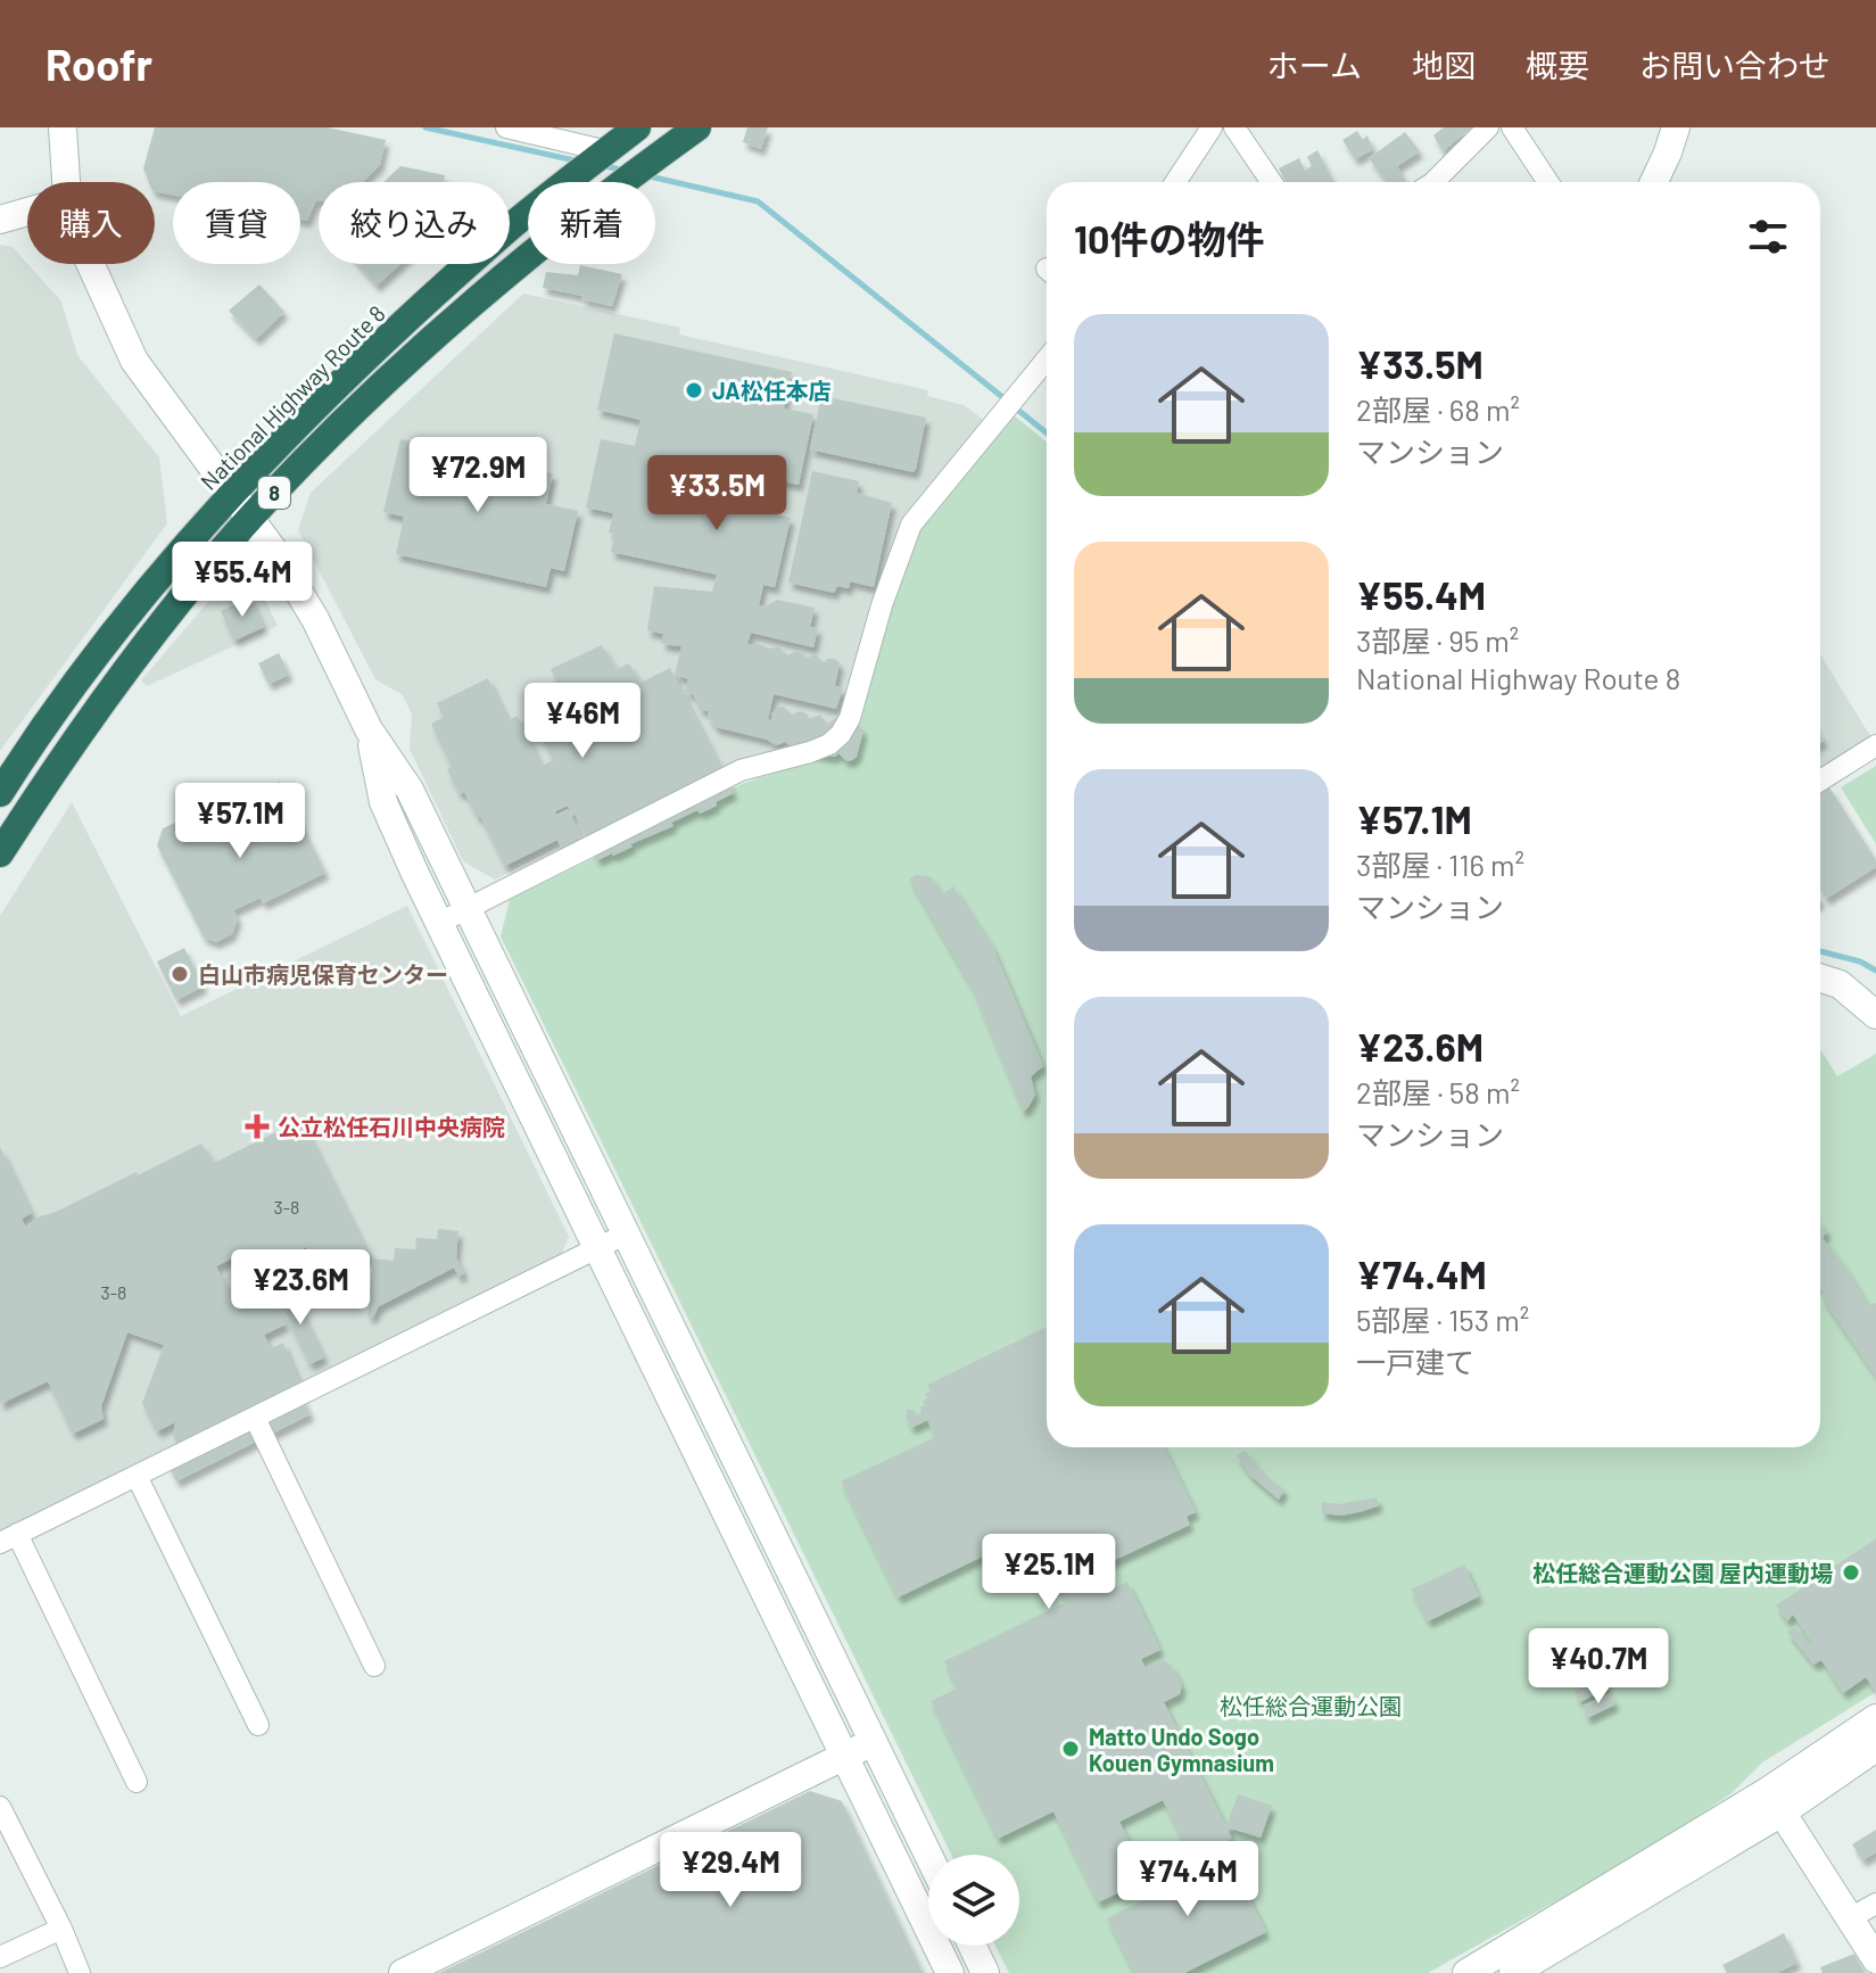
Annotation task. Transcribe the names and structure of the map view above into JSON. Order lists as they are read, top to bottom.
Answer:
{
  "streets": {
    "highway": ["National Highway Route 8", "8"]
  },
  "parks": ["松任総合運動公園"],
  "places": {
    "other": [
      "JA松任本店",
      "白山市病児保育センター",
      "松任総合運動公園 屋内運動場",
      "Matto Undo Sogo Kouen Gymnasium"
    ],
    "health": ["公立松任石川中央病院"]
  },
  "house_numbers": ["3-8", "3-8"],
  "page": {
    "header": "Roofr",
    "nav": [
      "ホーム",
      "地図",
      "概要",
      "お問い合わせ"
    ],
    "chip": [
      "購入",
      "賃貸",
      "絞り込み",
      "新着"
    ],
    "heading": "10件の物件",
    "list": [
      {
        "name": "¥33.5M",
        "note": "2部屋 · 68 m² · マンション"
      },
      {
        "name": "¥55.4M",
        "note": "3部屋 · 95 m² · National Highway Route 8"
      },
      {
        "name": "¥57.1M",
        "note": "3部屋 · 116 m² · マンション"
      },
      {
        "name": "¥23.6M",
        "note": "2部屋 · 58 m² · マンション"
      },
      {
        "name": "¥74.4M",
        "note": "5部屋 · 153 m² · 一戸建て"
      }
    ],
    "price": [
      "¥72.9M",
      "¥33.5M",
      "¥55.4M",
      "¥46M",
      "¥57.1M",
      "¥23.6M",
      "¥25.1M",
      "¥40.7M",
      "¥29.4M",
      "¥74.4M"
    ]
  }
}
